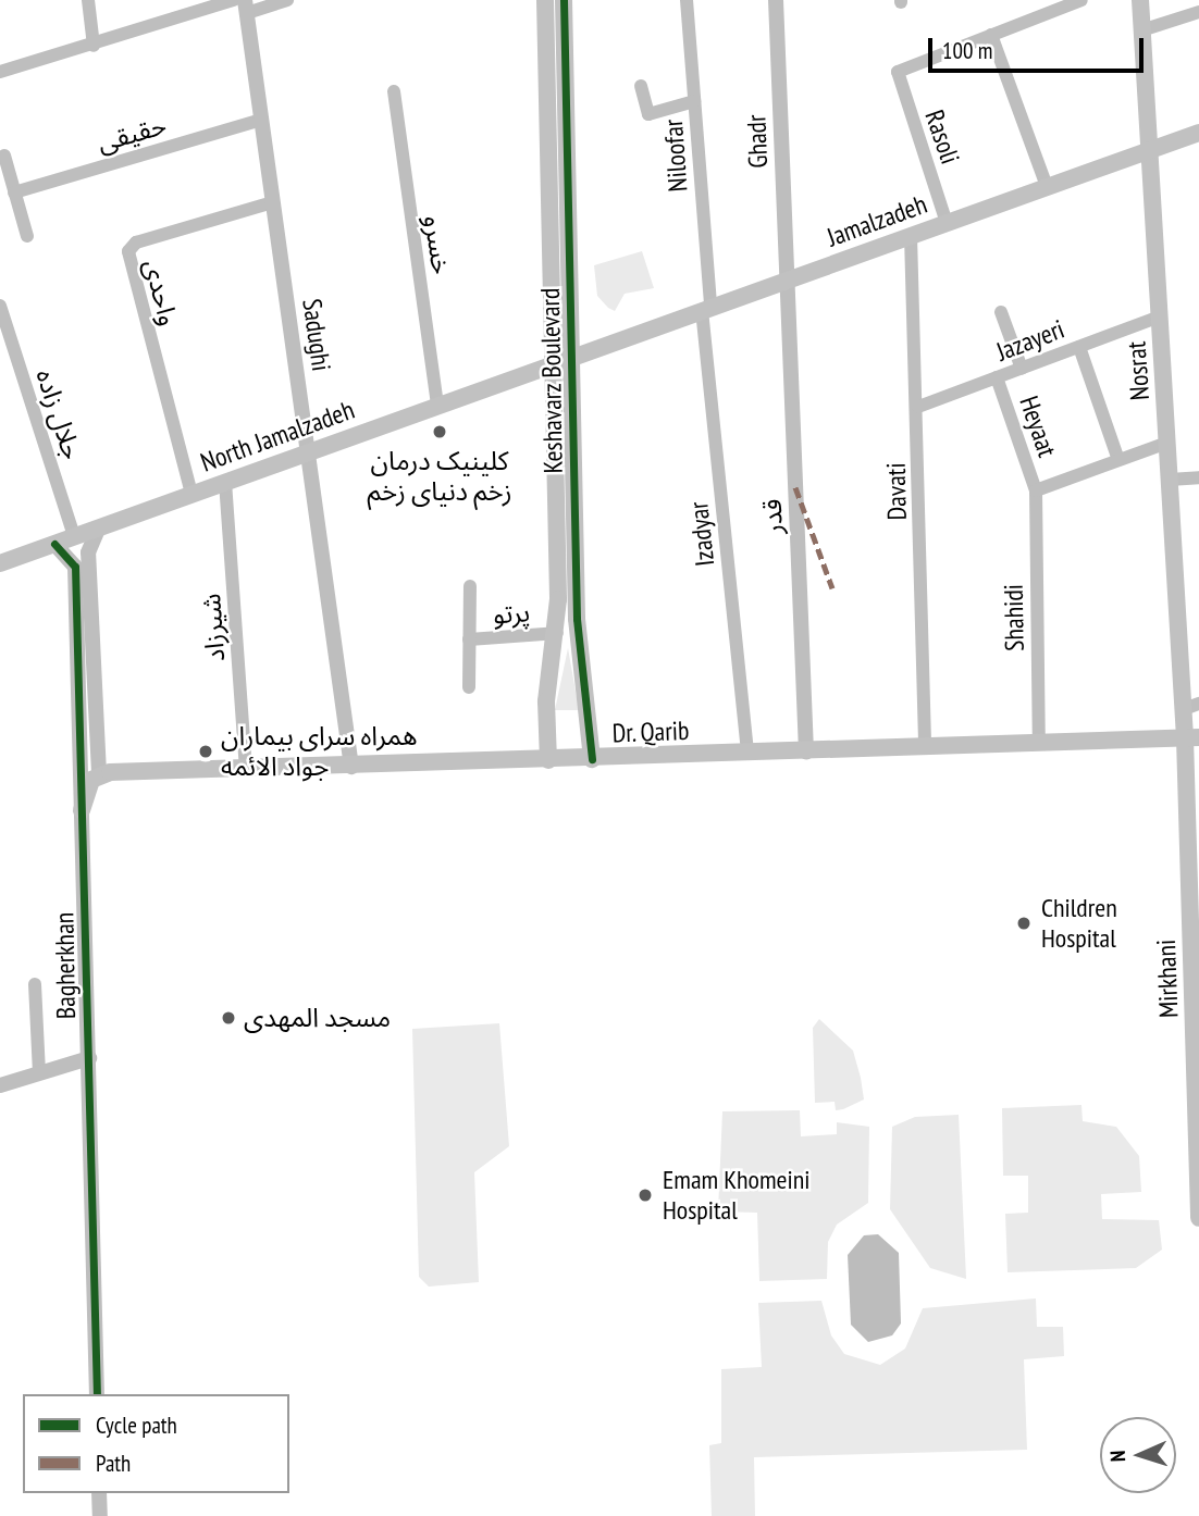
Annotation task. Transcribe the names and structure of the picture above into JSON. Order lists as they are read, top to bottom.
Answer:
{
  "streets": {
    "main road": [
      "Jamalzadeh",
      "Nosrat",
      "Keshavarz Boulevard",
      "North Jamalzadeh",
      "Dr. Qarib",
      "Mirkhani"
    ],
    "street": [
      "حقیقی",
      "Rasoli",
      "Ghadr",
      "Niloofar",
      "خسرو",
      "واحدی",
      "Sadughi",
      "Jazayeri",
      "جلال زاده",
      "Heyaat",
      "Davati",
      "قدر",
      "Izadyar",
      "پرتو",
      "Shahidi",
      "شیرزاد",
      "Bagherkhan"
    ]
  },
  "crossings": [
    ["حقیقی", "Sadughi"],
    ["Rasoli", "Jamalzadeh"],
    ["Ghadr", "Jamalzadeh"],
    ["Ghadr", "قدر"],
    ["Niloofar", "Jamalzadeh"],
    ["Niloofar", "Izadyar"],
    ["Jamalzadeh", "Nosrat"],
    ["Jamalzadeh", "Keshavarz Boulevard"],
    ["Jamalzadeh", "North Jamalzadeh"],
    ["Jamalzadeh", "Davati"],
    ["Jamalzadeh", "قدر"],
    ["Jamalzadeh", "Izadyar"],
    ["خسرو", "North Jamalzadeh"],
    ["واحدی", "Sadughi"],
    ["واحدی", "North Jamalzadeh"],
    ["Sadughi", "North Jamalzadeh"],
    ["Sadughi", "Dr. Qarib"],
    ["Jazayeri", "Nosrat"],
    ["Jazayeri", "Heyaat"],
    ["Jazayeri", "Davati"],
    ["Nosrat", "Dr. Qarib"],
    ["Nosrat", "Mirkhani"],
    ["Keshavarz Boulevard", "North Jamalzadeh"],
    ["Keshavarz Boulevard", "پرتو"],
    ["Keshavarz Boulevard", "Dr. Qarib"],
    ["جلال زاده", "North Jamalzadeh"],
    ["Heyaat", "Shahidi"],
    ["North Jamalzadeh", "شیرزاد"],
    ["North Jamalzadeh", "Bagherkhan"],
    ["Davati", "Dr. Qarib"],
    ["قدر", "Dr. Qarib"],
    ["Izadyar", "Dr. Qarib"],
    ["Shahidi", "Dr. Qarib"],
    ["شیرزاد", "Dr. Qarib"],
    ["Dr. Qarib", "Mirkhani"]
  ],
  "places": [
    "کلینیک درمان زخم دنیای زخم",
    "همراه سرای بیماران جواد الائمه",
    "Children Hospital",
    "مسجد المهدی",
    "Emam Khomeini Hospital"
  ],
  "legend": ["Cycle path", "Path"],
  "scale_bar": "100 m",
  "north": "left"
}
